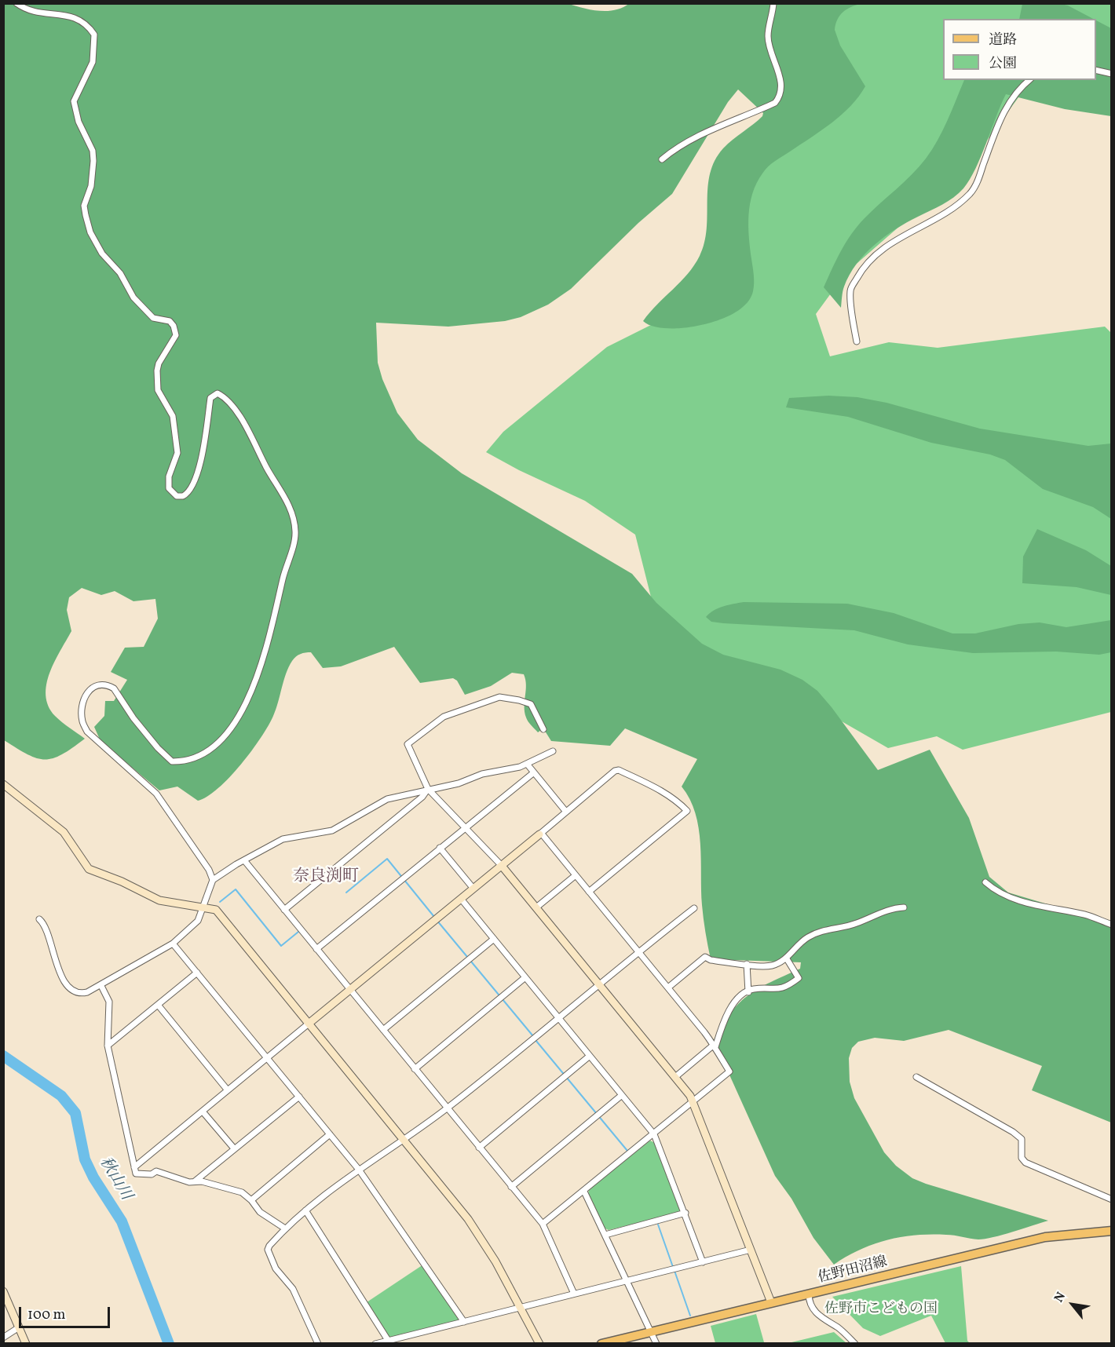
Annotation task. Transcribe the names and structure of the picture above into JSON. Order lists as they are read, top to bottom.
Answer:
{
  "streets": {
    "main road": ["佐野田沼線"]
  },
  "districts": ["奈良渕町"],
  "water": ["秋山川"],
  "parks": ["佐野市こどもの国"],
  "legend": ["道路", "公園"],
  "scale_bar": "100 m",
  "north": "top left"
}
